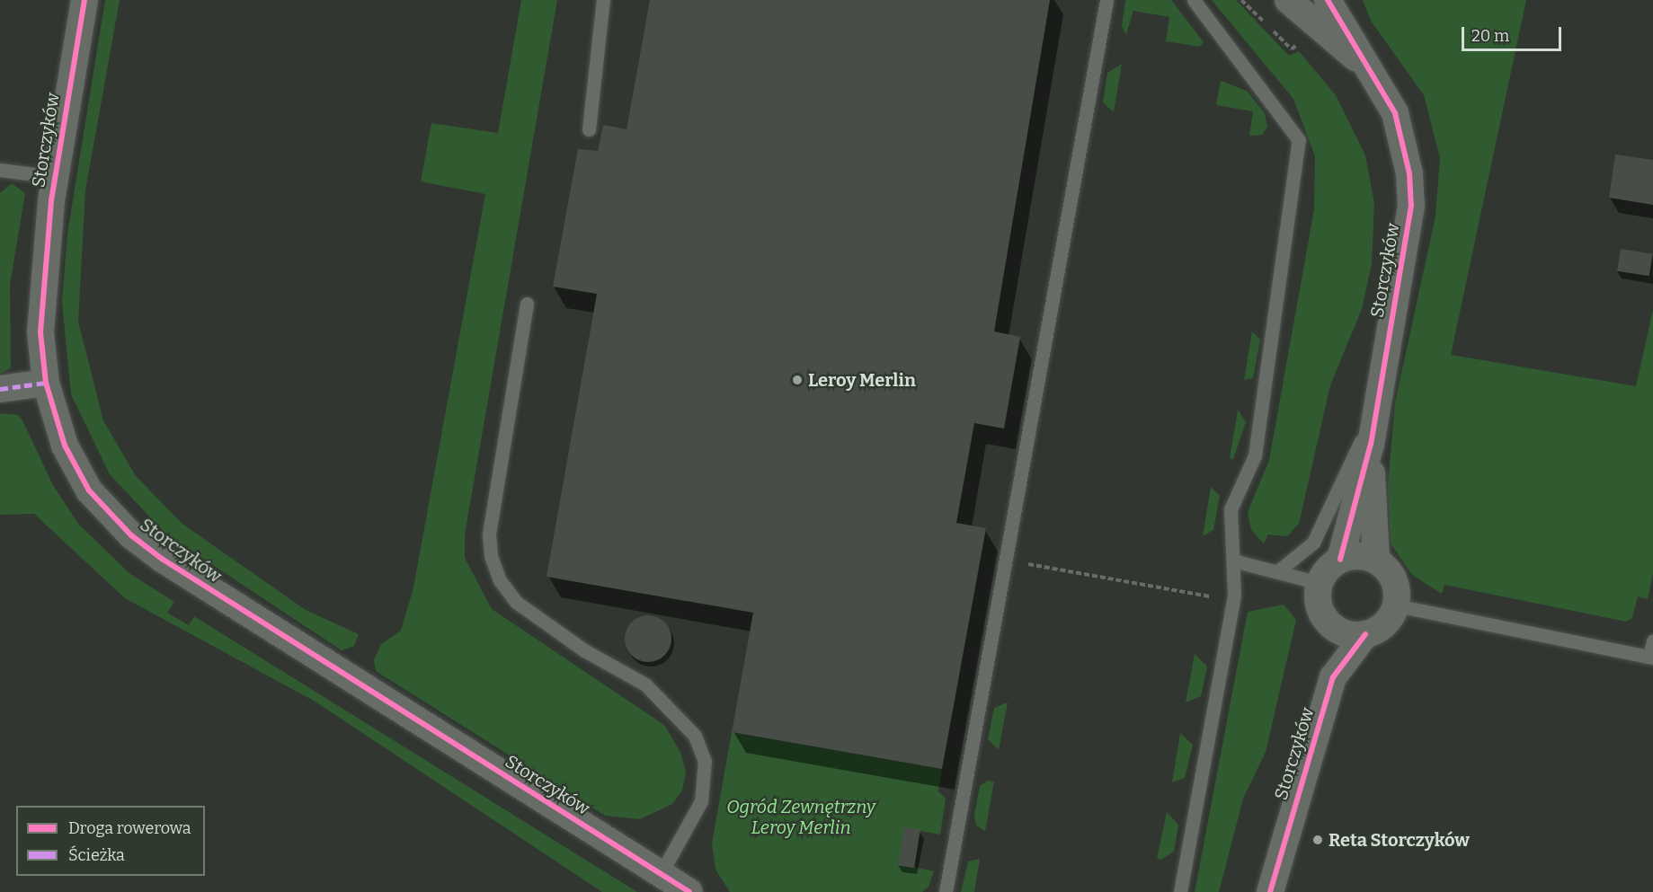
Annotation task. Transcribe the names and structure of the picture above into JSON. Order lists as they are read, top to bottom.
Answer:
{
  "streets": {
    "street": ["Storczyków"]
  },
  "parks": ["Ogród Zewnętrzny Leroy Merlin"],
  "places": ["Leroy Merlin", "Reta Storczyków"],
  "legend": ["Droga rowerowa", "Ścieżka"],
  "scale_bar": "20 m"
}
